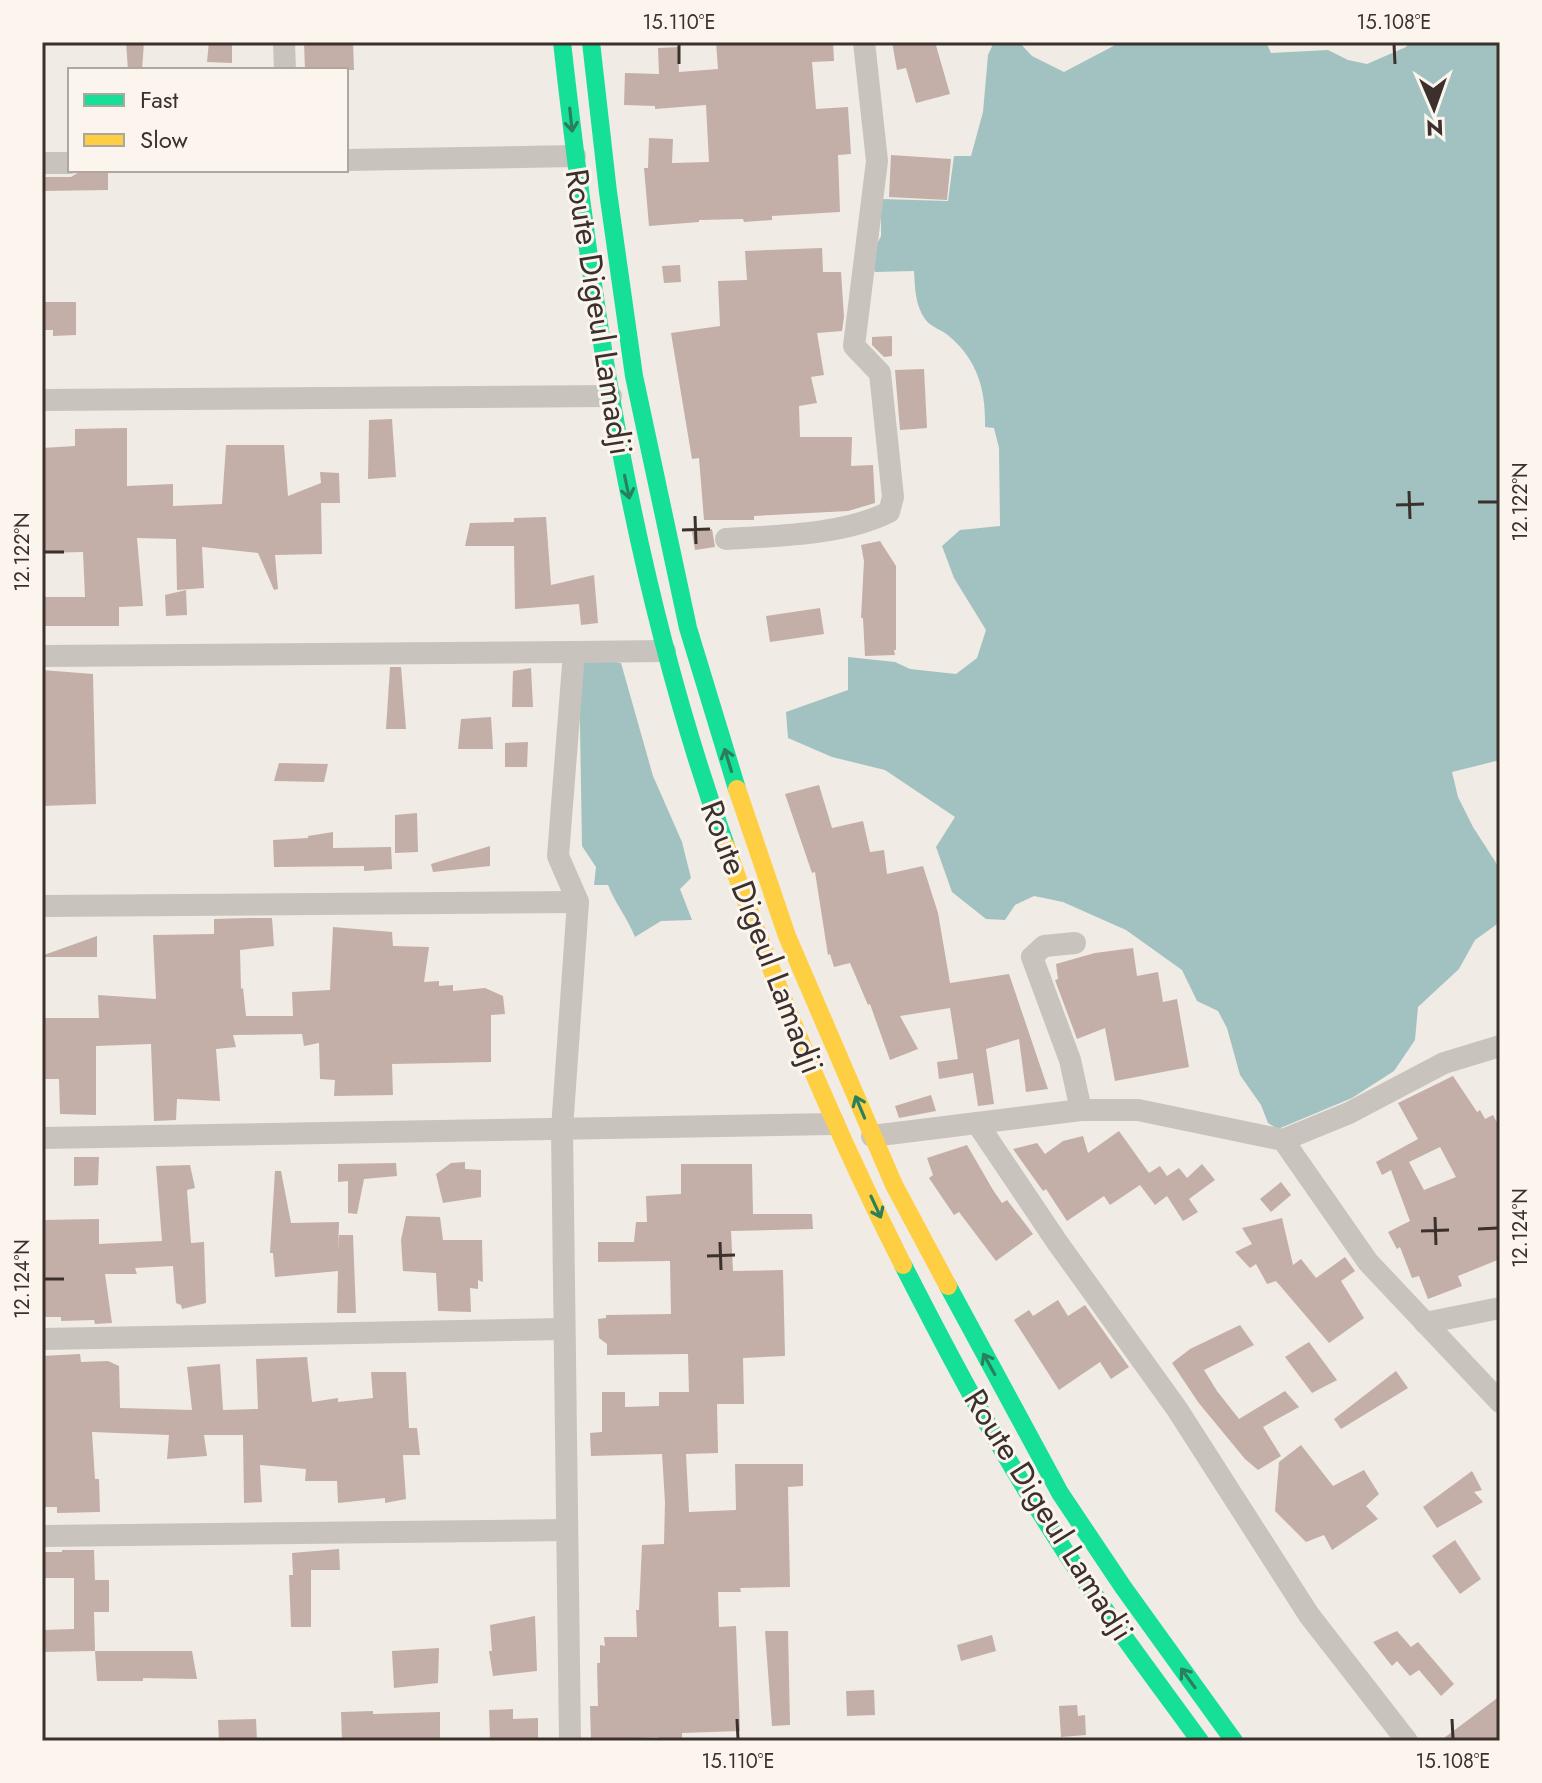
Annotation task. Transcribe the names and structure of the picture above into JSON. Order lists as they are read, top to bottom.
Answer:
{
  "streets": {
    "main road": ["Route Digeul Lamadji"]
  },
  "legend": ["Fast", "Slow"],
  "north": "bottom",
  "coordinates": [
    "15.110°E",
    "15.108°E",
    "12.122°N",
    "12.124°N"
  ]
}
